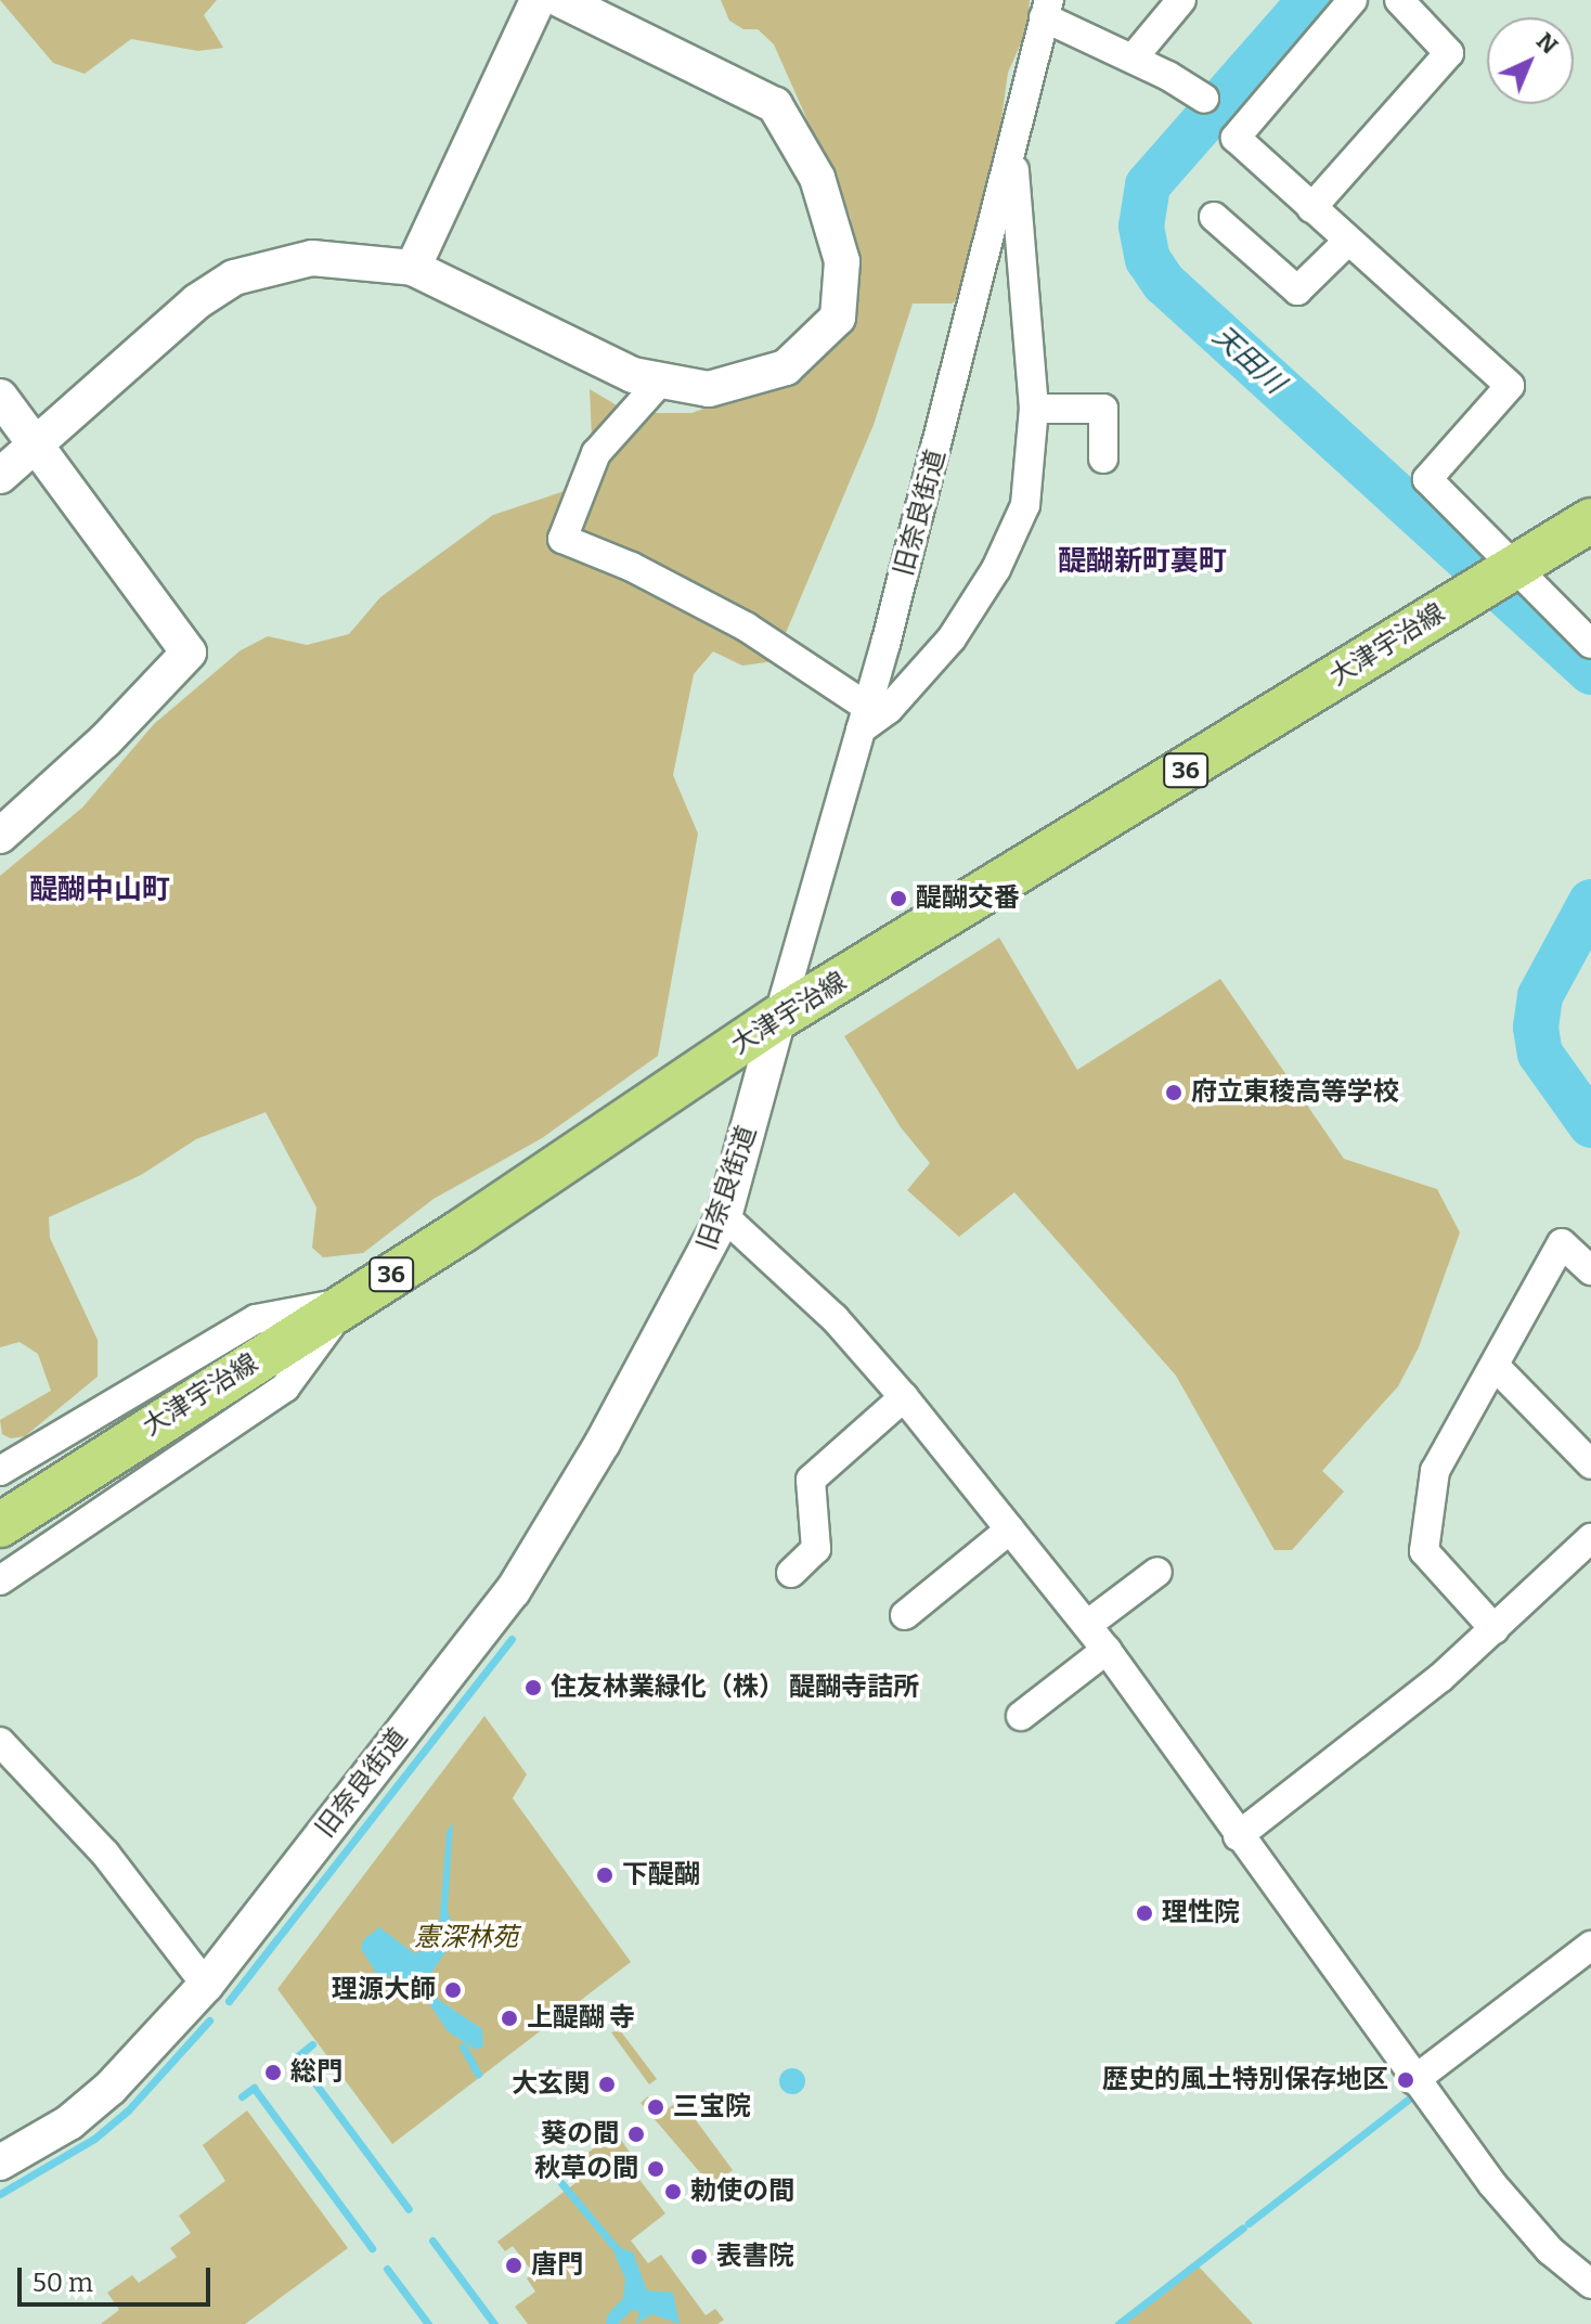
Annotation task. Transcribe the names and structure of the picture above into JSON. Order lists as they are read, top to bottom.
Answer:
{
  "streets": {
    "main road": ["大津宇治線", "36"],
    "street": ["旧奈良街道"]
  },
  "crossings": [
    ["旧奈良街道", "大津宇治線"]
  ],
  "districts": ["醍醐新町裏町", "醍醐中山町"],
  "water": ["天田川"],
  "parks": ["憲深林苑"],
  "places": [
    "醍醐交番",
    "府立東稜高等学校",
    "住友林業緑化（株） 醍醐寺詰所",
    "下醍醐",
    "理性院",
    "理源大師",
    "上醍醐 寺",
    "総門",
    "歴史的風土特別保存地区",
    "大玄関",
    "三宝院",
    "葵の間",
    "秋草の間",
    "勅使の間",
    "表書院",
    "唐門"
  ],
  "scale_bar": "50 m",
  "north": "top right"
}
